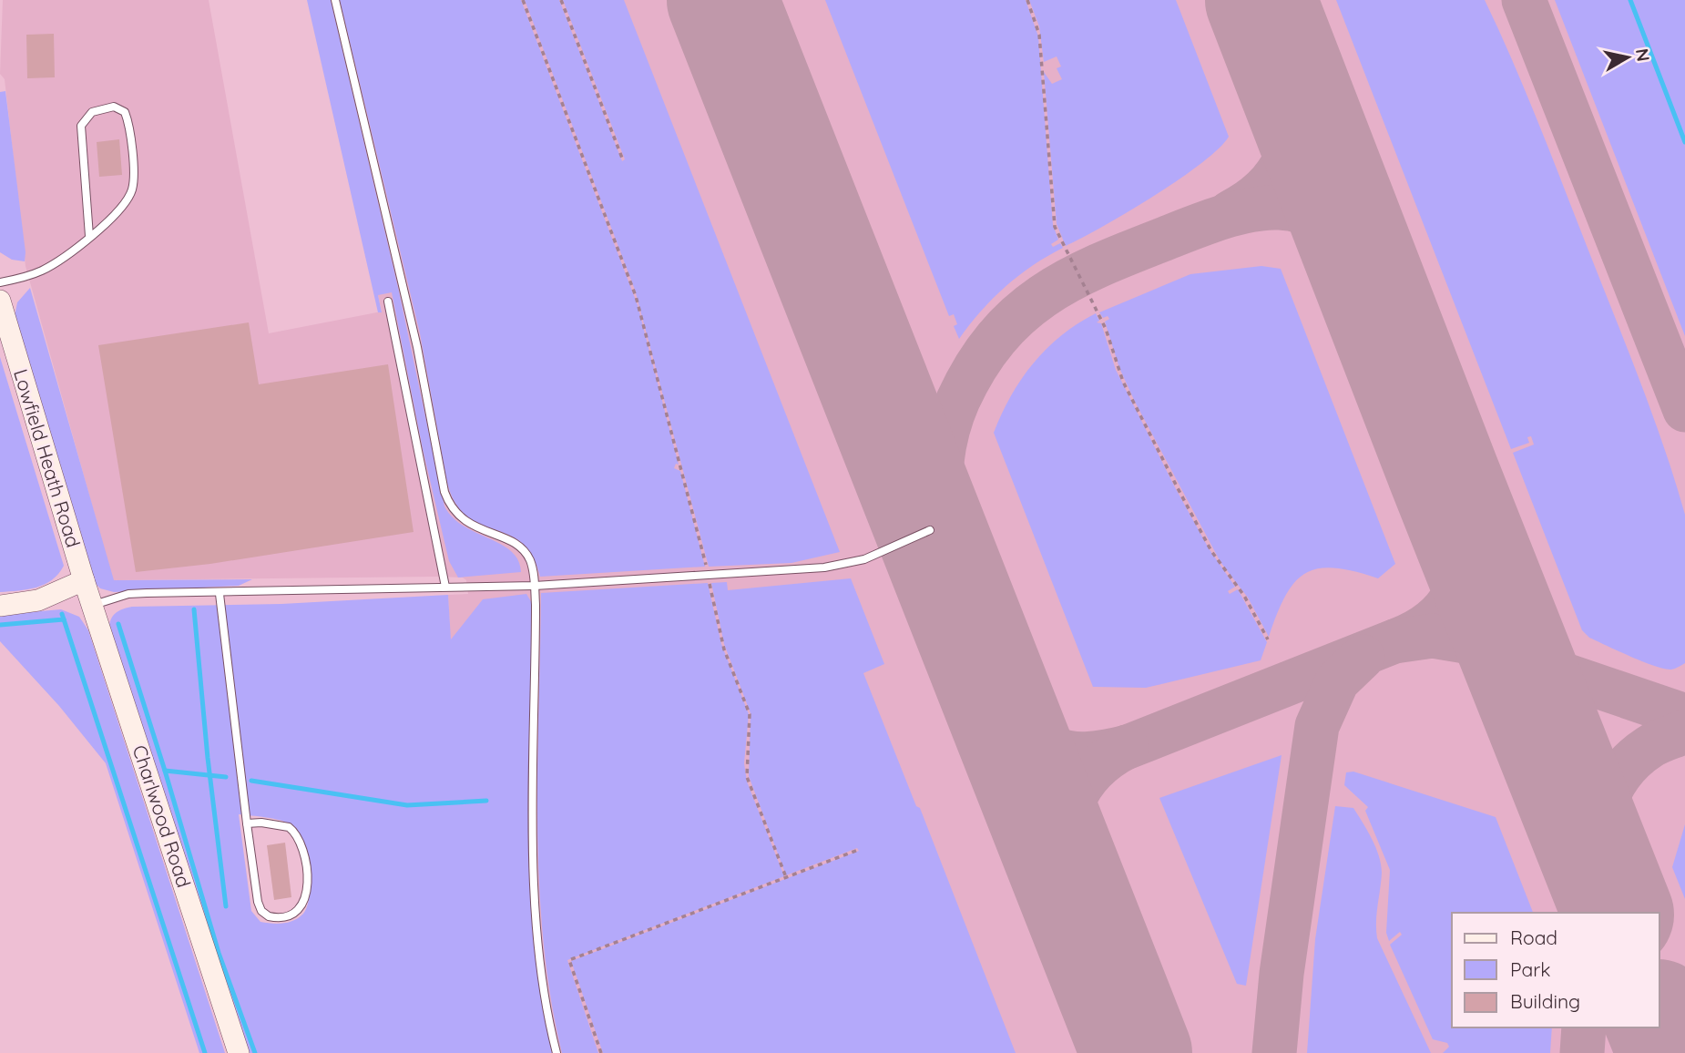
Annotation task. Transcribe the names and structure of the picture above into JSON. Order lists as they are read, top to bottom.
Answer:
{
  "streets": {
    "street": ["Lowfield Heath Road", "Charlwood Road"]
  },
  "crossings": [
    ["Lowfield Heath Road", "Charlwood Road"]
  ],
  "legend": ["Road", "Park", "Building"],
  "north": "right"
}
